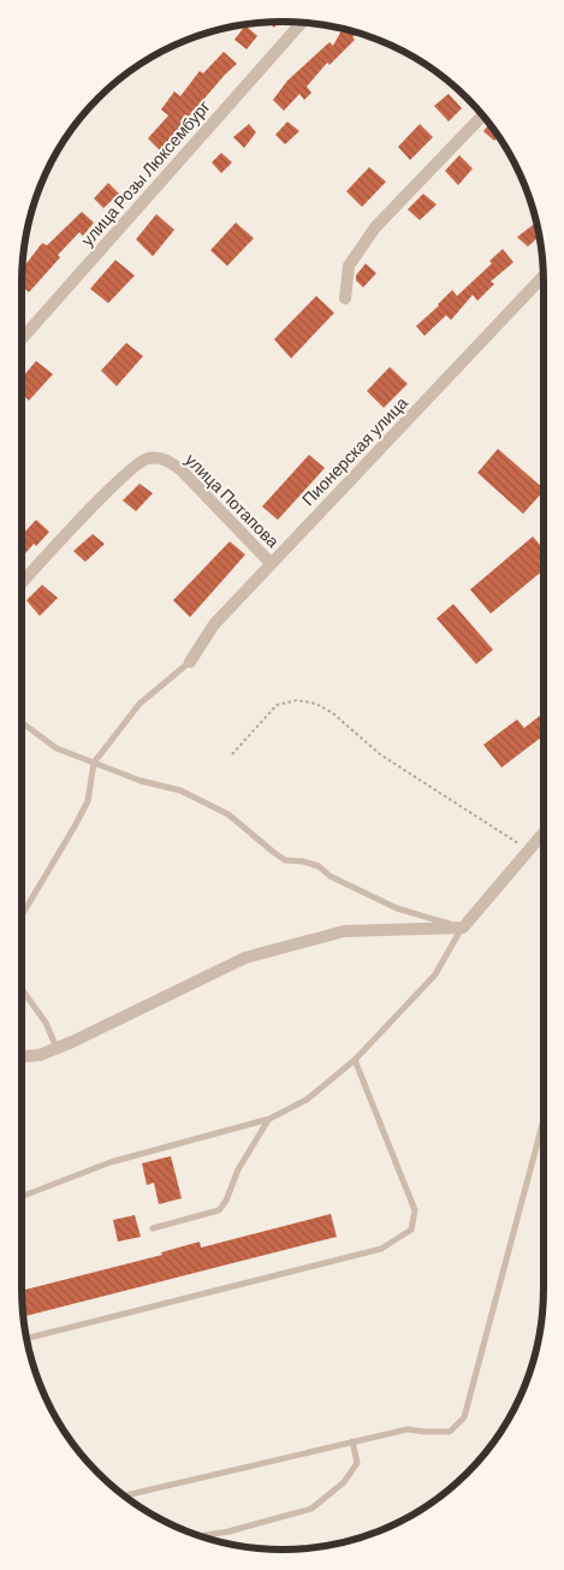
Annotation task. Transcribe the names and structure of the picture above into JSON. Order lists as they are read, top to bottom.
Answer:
{
  "streets": {
    "street": ["улица Розы Люксембург", "Пионерская улица", "улица Потапова"]
  },
  "crossings": [
    ["Пионерская улица", "улица Потапова"]
  ]
}
